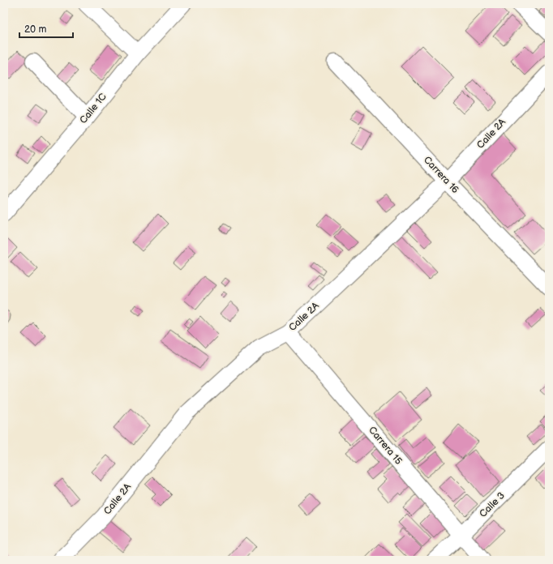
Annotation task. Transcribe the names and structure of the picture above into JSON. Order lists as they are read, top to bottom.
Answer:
{
  "streets": {
    "street": [
      "Calle 1C",
      "Calle 2A",
      "Carrera 16",
      "Carrera 15",
      "Calle 3"
    ]
  },
  "crossings": [
    ["Calle 2A", "Carrera 16"],
    ["Calle 2A", "Carrera 15"],
    ["Carrera 15", "Calle 3"]
  ],
  "scale_bar": "20 m"
}
